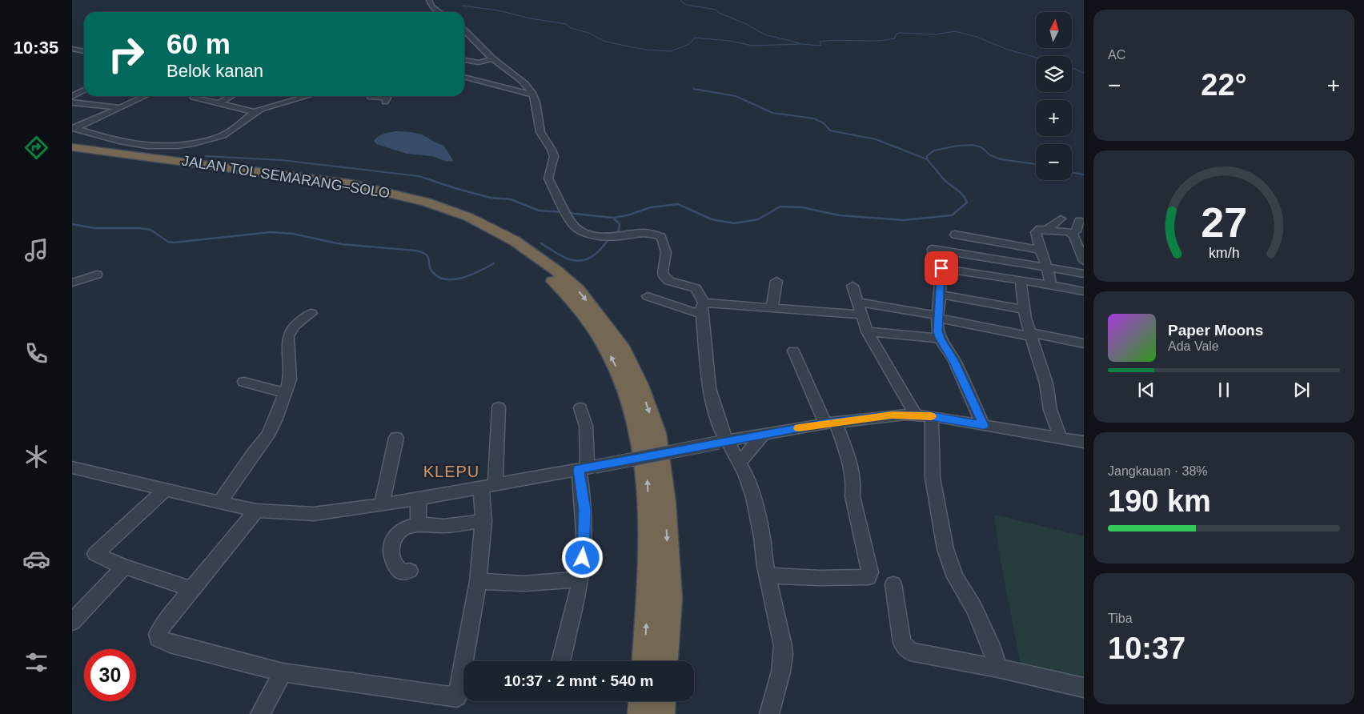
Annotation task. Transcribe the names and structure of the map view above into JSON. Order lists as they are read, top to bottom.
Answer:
{
  "streets": {
    "highway": ["JALAN TOL SEMARANG–SOLO"]
  },
  "districts": ["KLEPU"],
  "north": "top",
  "page": {
    "tabs": "10:35",
    "tile": [
      "AC",
      ["Jangkauan · 38%", "190 km"],
      ["Tiba", "10:37"]
    ],
    "map_buttons": ["+", "−"],
    "turn": ["60 m", "Belok kanan"],
    "heat": ["−", "22°", "+"],
    "song": ["Paper Moons", "Ada Vale"],
    "limit": "30",
    "trip": "10:37 · 2 mnt · 540 m",
    "gauge": ["27", "km/h"]
  }
}
